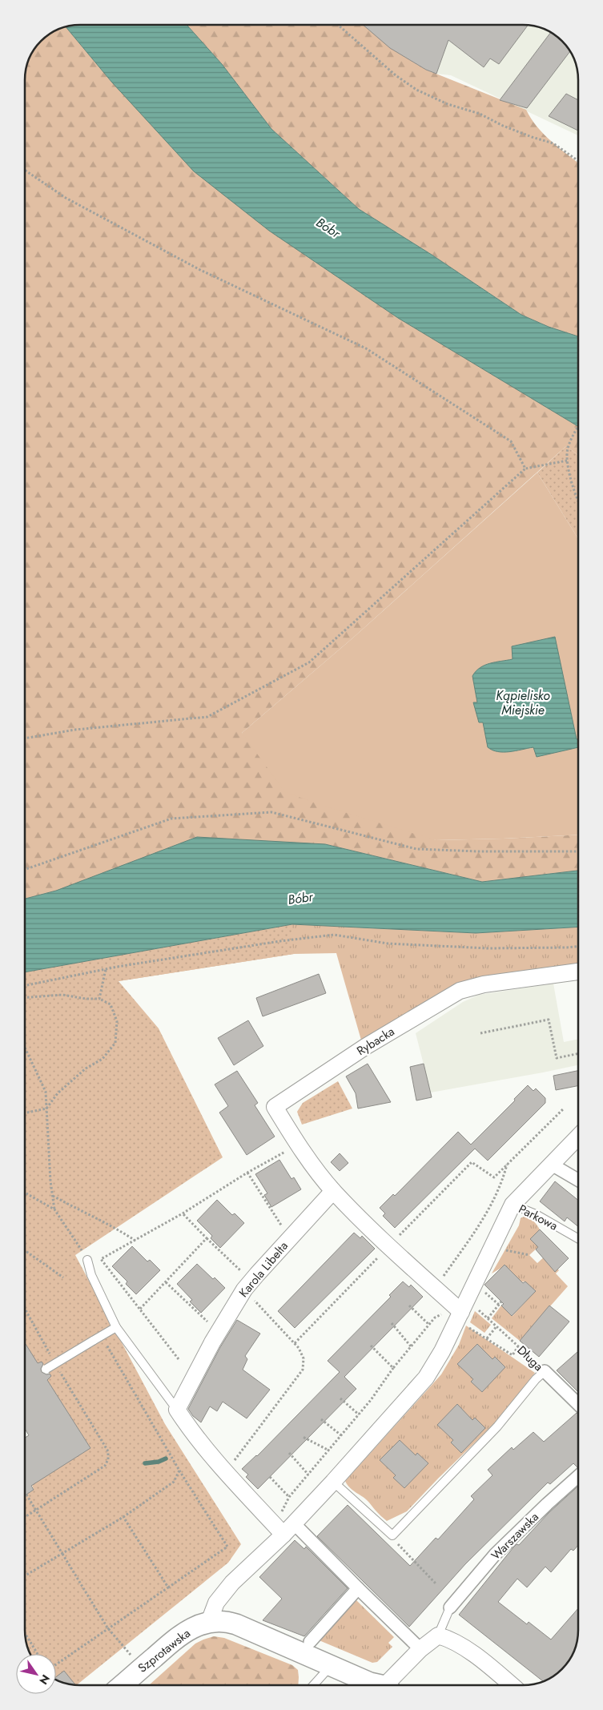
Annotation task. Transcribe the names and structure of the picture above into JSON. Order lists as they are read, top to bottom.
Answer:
{
  "streets": {
    "street": [
      "Rybacka",
      "Karola Libelta",
      "Długa",
      "Warszawska",
      "Szprotawska"
    ],
    "lane": ["Parkowa"]
  },
  "crossings": [
    ["Rybacka", "Karola Libelta"]
  ],
  "water": ["Bóbr", "Kąpielisko Miejskie"],
  "north": "bottom right"
}
